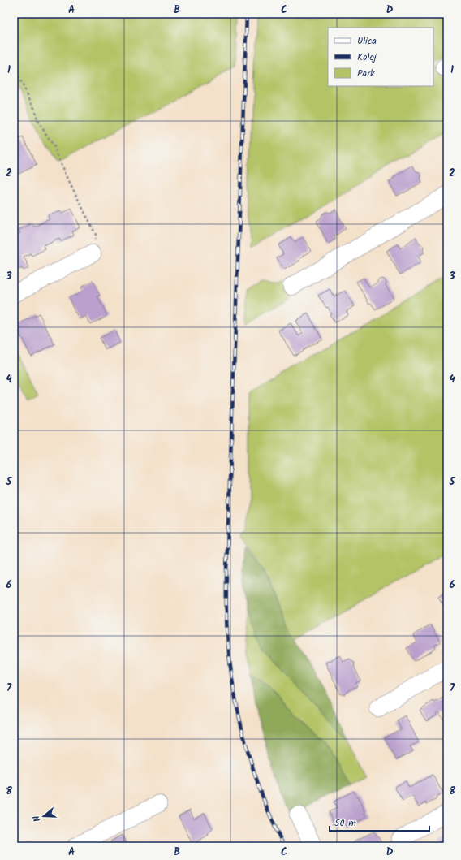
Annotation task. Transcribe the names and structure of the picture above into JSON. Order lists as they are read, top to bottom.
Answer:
{
  "legend": ["Ulica", "Kolej", "Park"],
  "scale_bar": "50 m",
  "north": "left",
  "grid": {
    "columns": [
      "A",
      "B",
      "C",
      "D"
    ],
    "rows": [
      "1",
      "2",
      "3",
      "4",
      "5",
      "6",
      "7",
      "8"
    ]
  }
}
